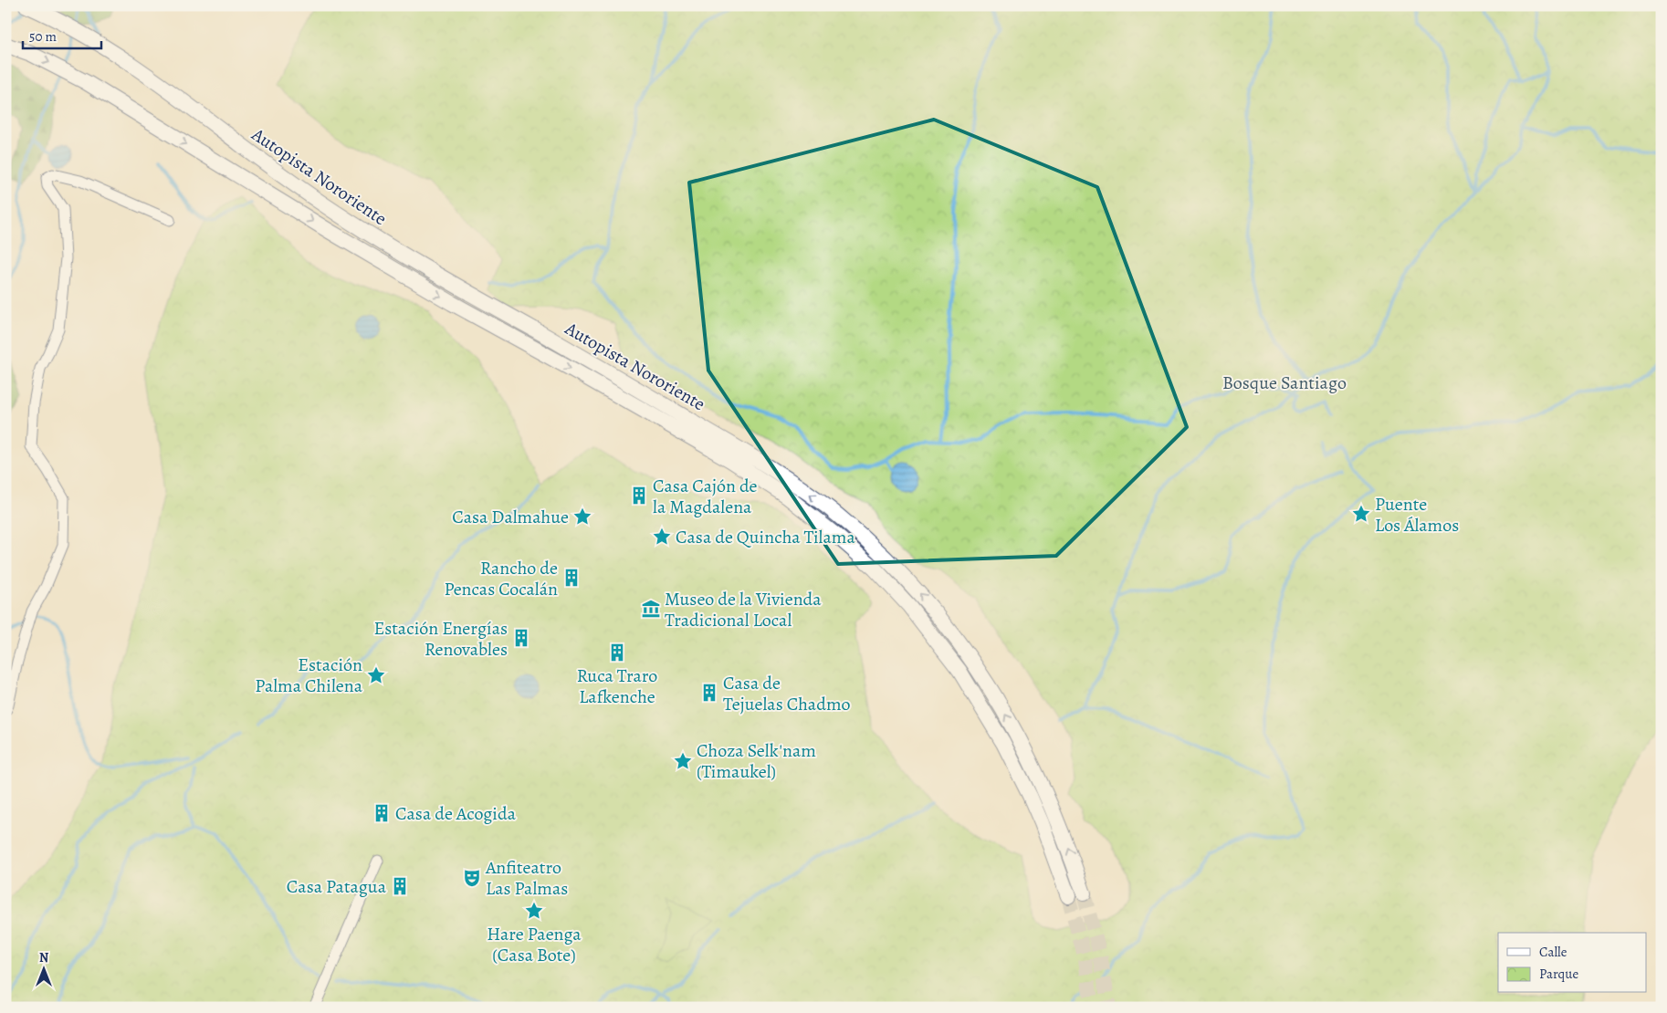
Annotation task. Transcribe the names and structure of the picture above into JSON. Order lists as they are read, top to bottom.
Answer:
{
  "streets": {
    "highway": ["Autopista Nororiente"]
  },
  "parks": ["Bosque Santiago"],
  "places": {
    "building": [
      "Casa Cajón de la Magdalena",
      "Rancho de Pencas Cocalán",
      "Estación Energías Renovables",
      "Ruca Traro Lafkenche",
      "Casa de Tejuelas Chadmo",
      "Casa de Acogida",
      "Casa Patagua"
    ],
    "place": [
      "Puente Los Álamos",
      "Casa Dalmahue",
      "Casa de Quincha Tilama",
      "Estación Palma Chilena",
      "Choza Selk'nam (Timaukel)",
      "Hare Paenga (Casa Bote)"
    ],
    "museum": ["Museo de la Vivienda Tradicional Local"],
    "theatre": ["Anfiteatro Las Palmas"]
  },
  "legend": ["Calle", "Parque"],
  "scale_bar": "50 m",
  "north": "top"
}
